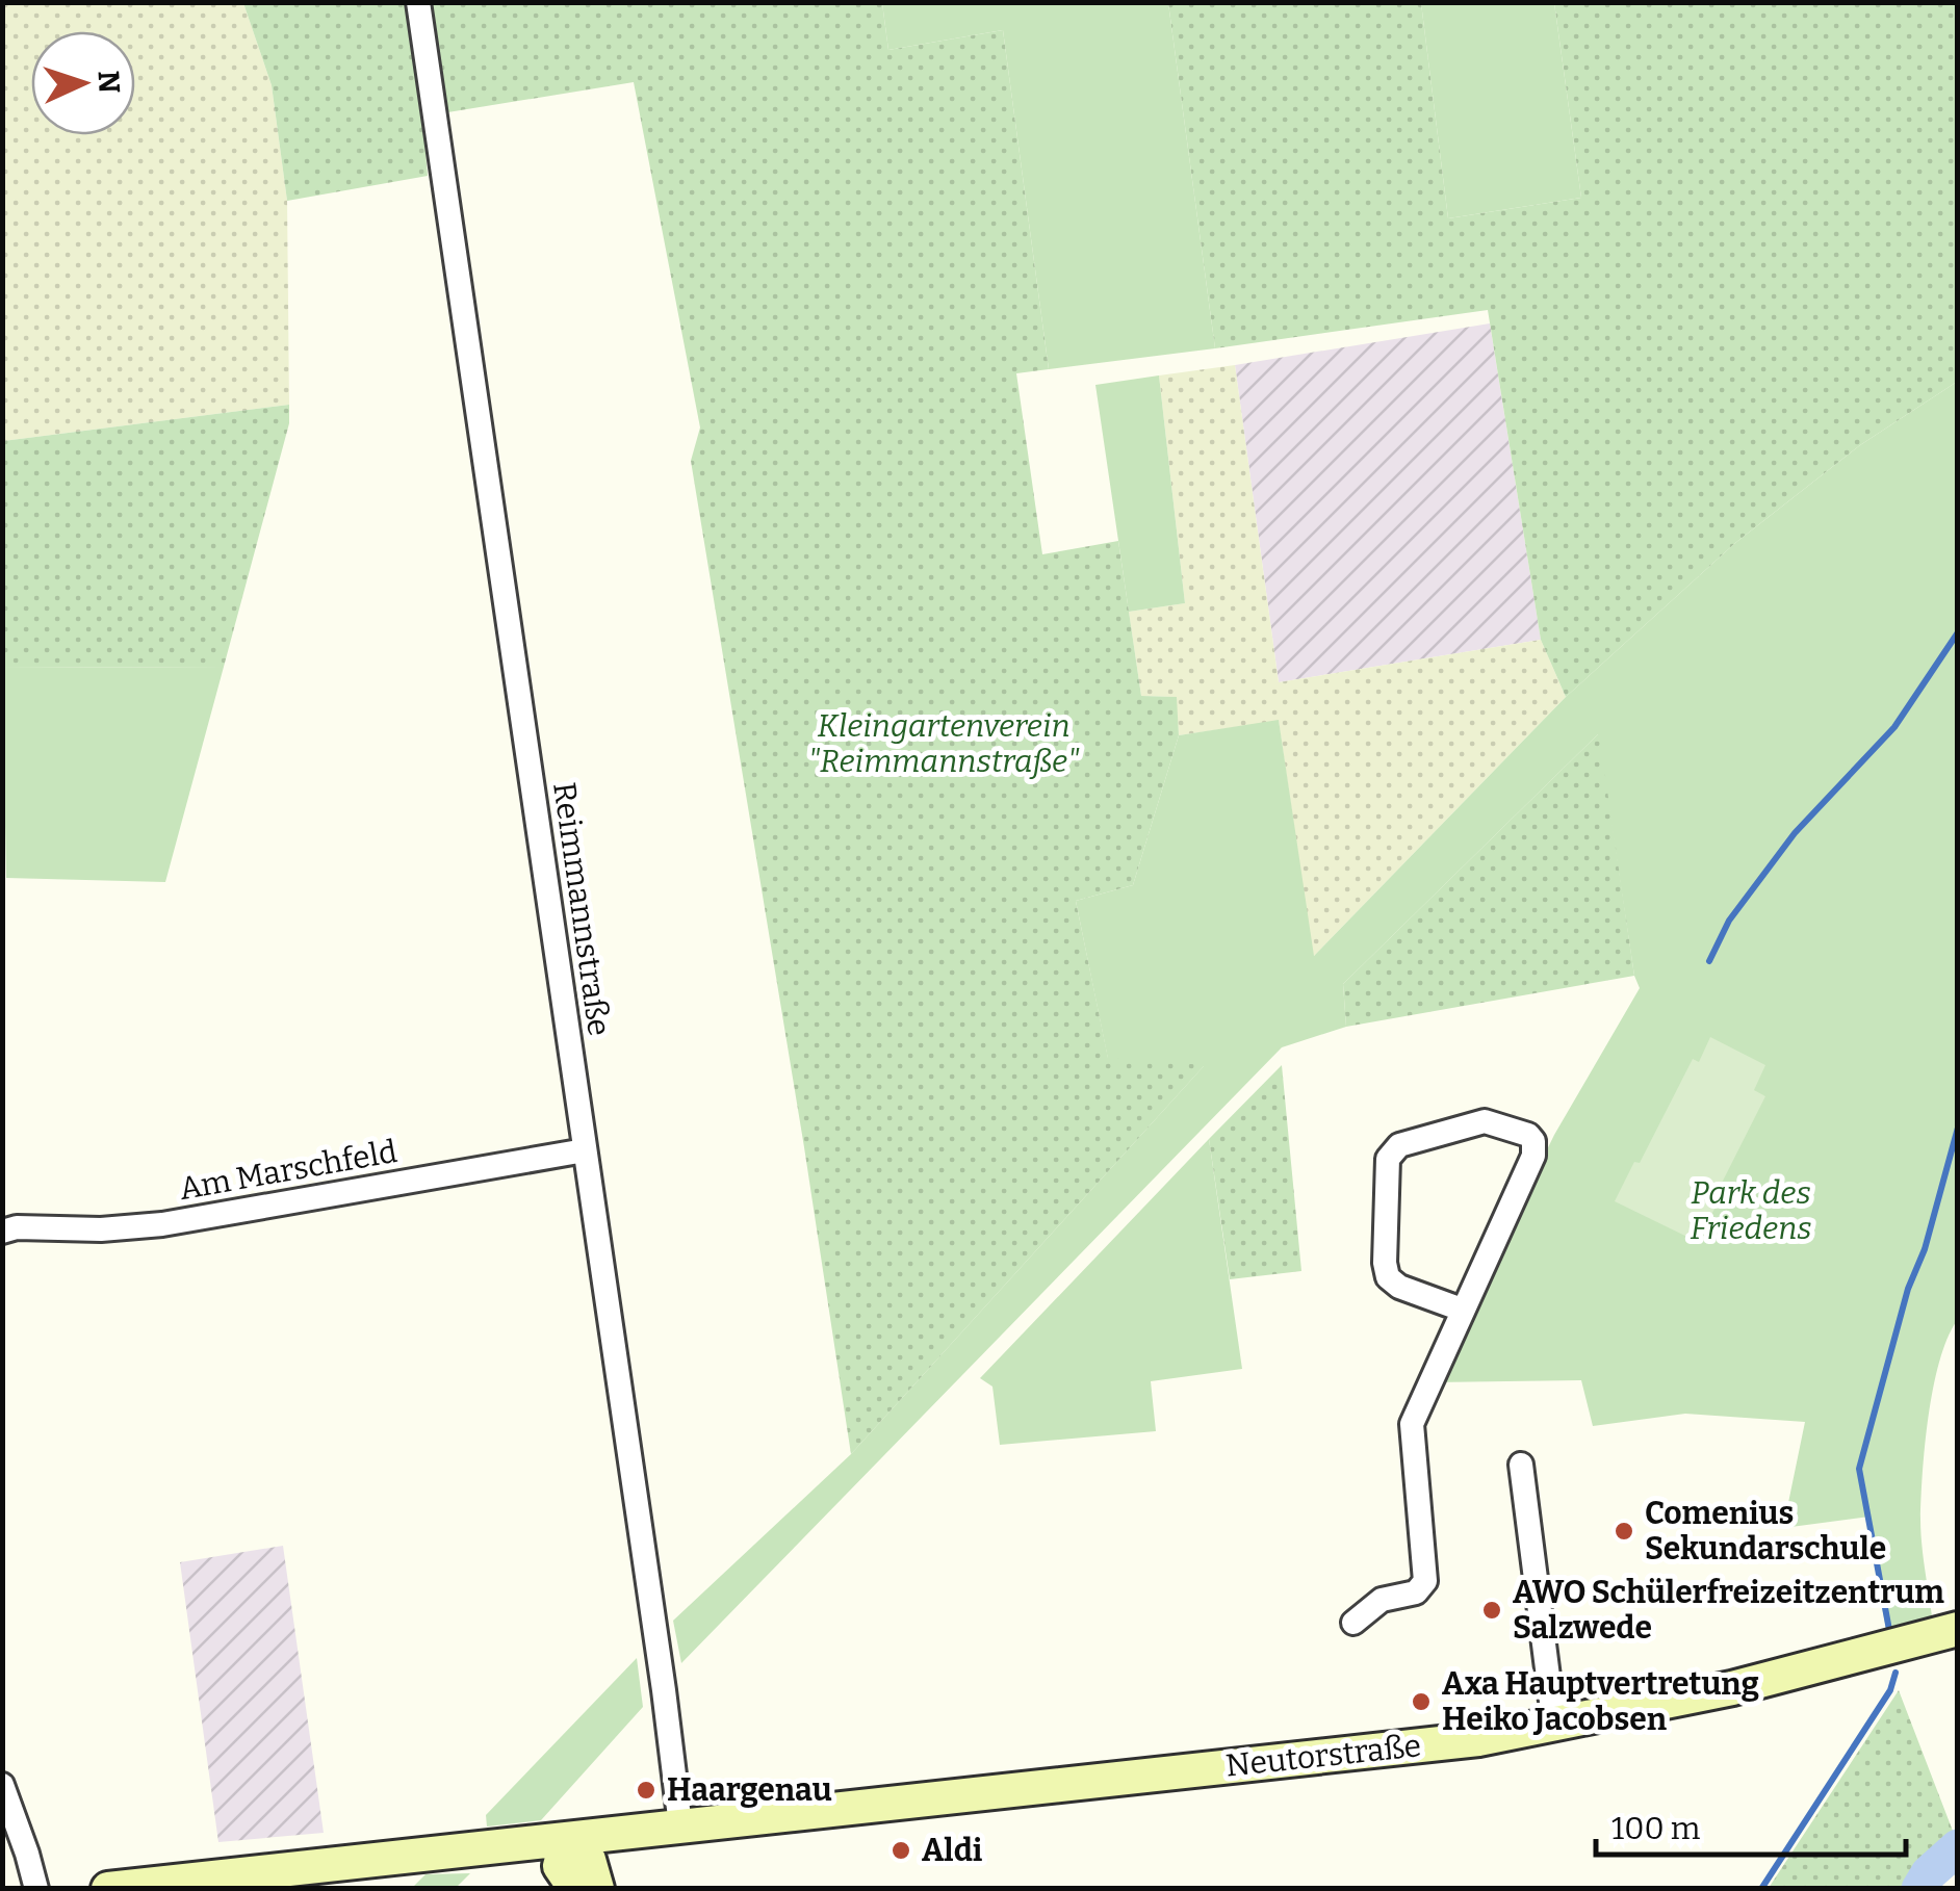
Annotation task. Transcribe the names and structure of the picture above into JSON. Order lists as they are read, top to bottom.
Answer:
{
  "streets": {
    "street": ["Reimmannstraße", "Am Marschfeld", "Neutorstraße"]
  },
  "crossings": [
    ["Reimmannstraße", "Am Marschfeld"],
    ["Reimmannstraße", "Neutorstraße"]
  ],
  "parks": ["Kleingartenverein \"Reimmannstraße\"", "Park des Friedens"],
  "places": [
    "Comenius Sekundarschule",
    "AWO Schülerfreizeitzentrum Salzwede",
    "Axa Hauptvertretung Heiko Jacobsen",
    "Haargenau",
    "Aldi"
  ],
  "scale_bar": "100 m",
  "north": "right"
}
